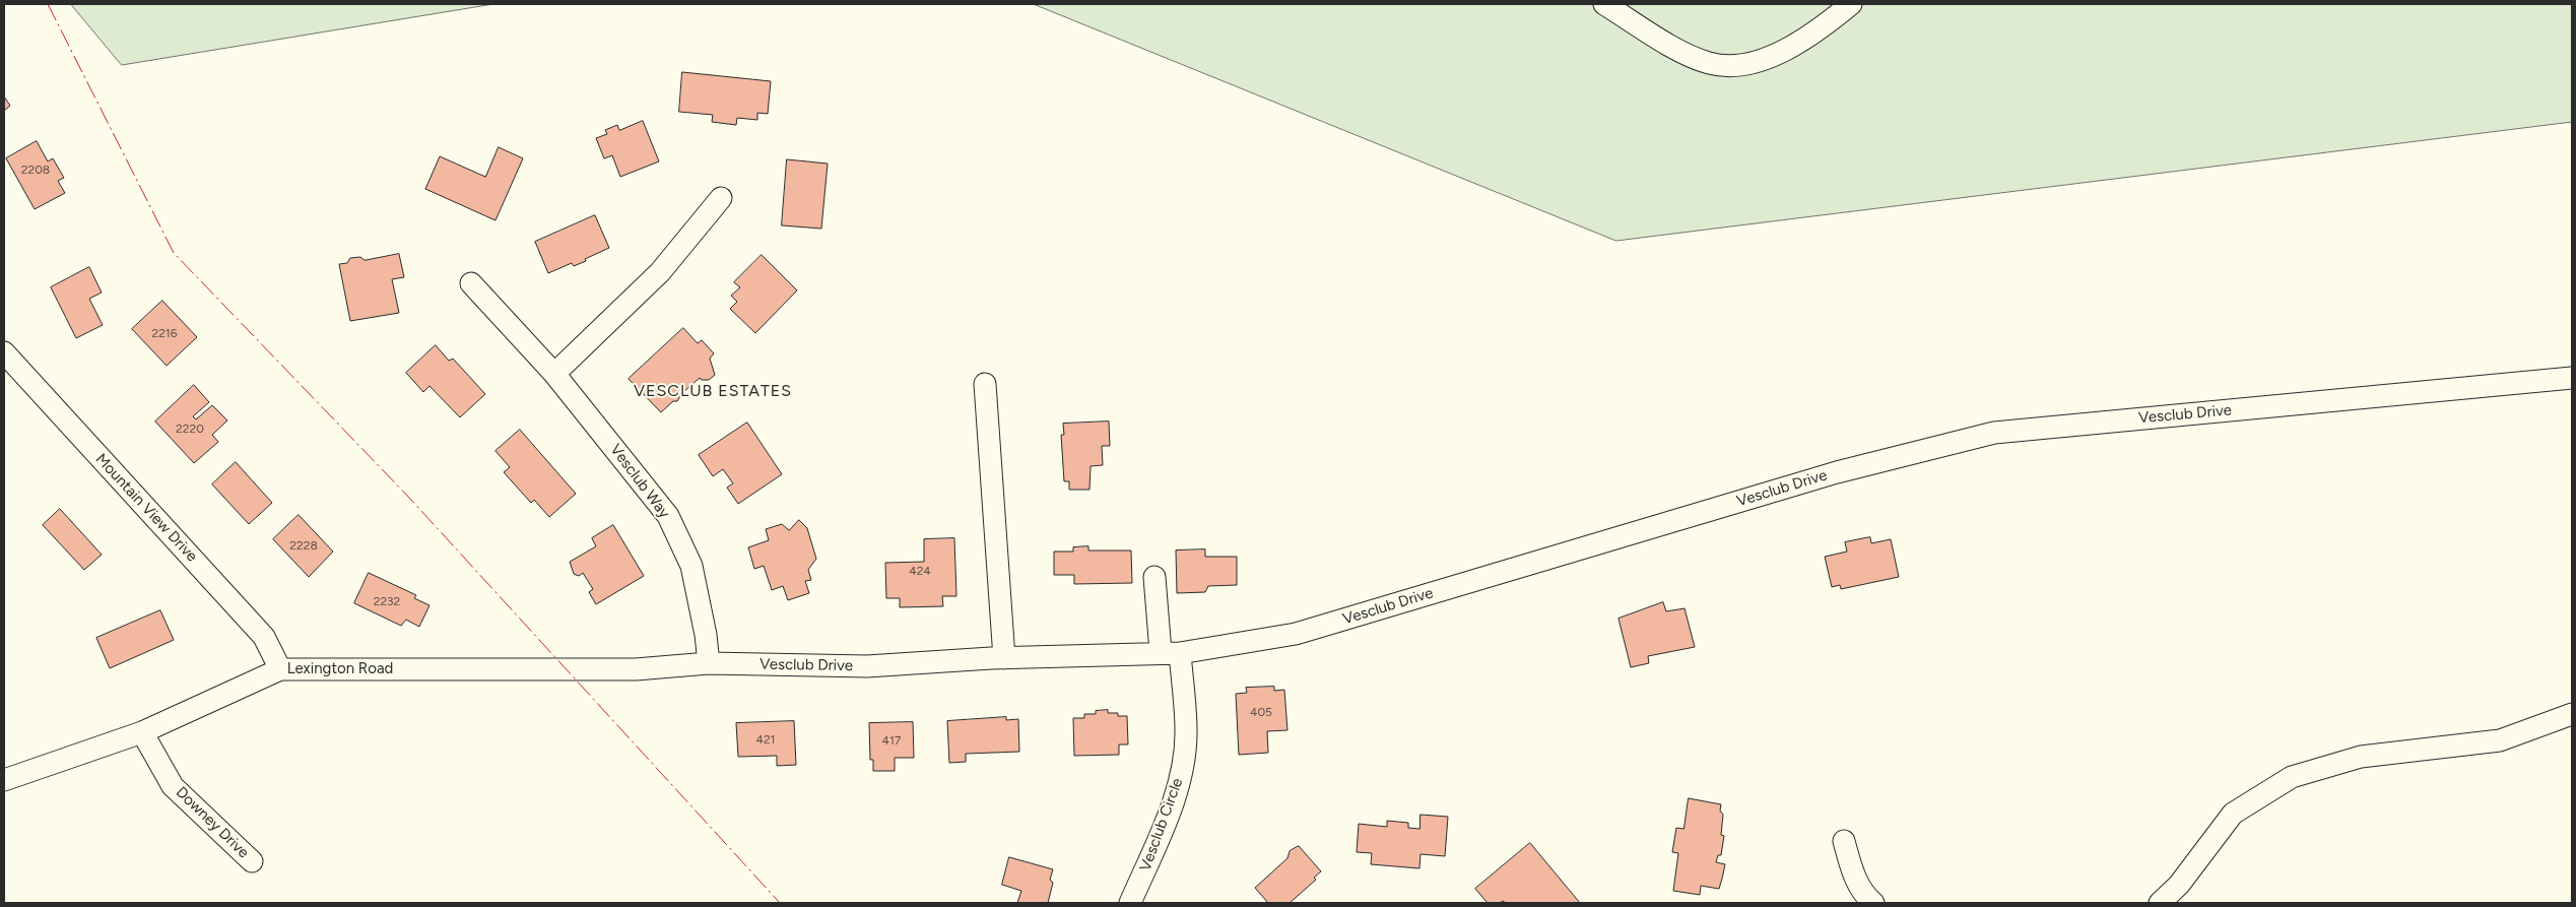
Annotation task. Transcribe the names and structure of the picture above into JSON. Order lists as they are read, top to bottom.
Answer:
{
  "streets": {
    "street": [
      "Vesclub Drive",
      "Vesclub Way",
      "Mountain View Drive",
      "Lexington Road",
      "Downey Drive",
      "Vesclub Circle"
    ]
  },
  "crossings": [
    ["Vesclub Drive", "Vesclub Way"],
    ["Vesclub Drive", "Lexington Road"],
    ["Vesclub Drive", "Vesclub Circle"],
    ["Mountain View Drive", "Lexington Road"],
    ["Lexington Road", "Downey Drive"]
  ],
  "districts": ["VESCLUB ESTATES"],
  "house_numbers": [
    "2208",
    "2216",
    "2220",
    "2228",
    "424",
    "2232",
    "405",
    "421",
    "417"
  ]
}
